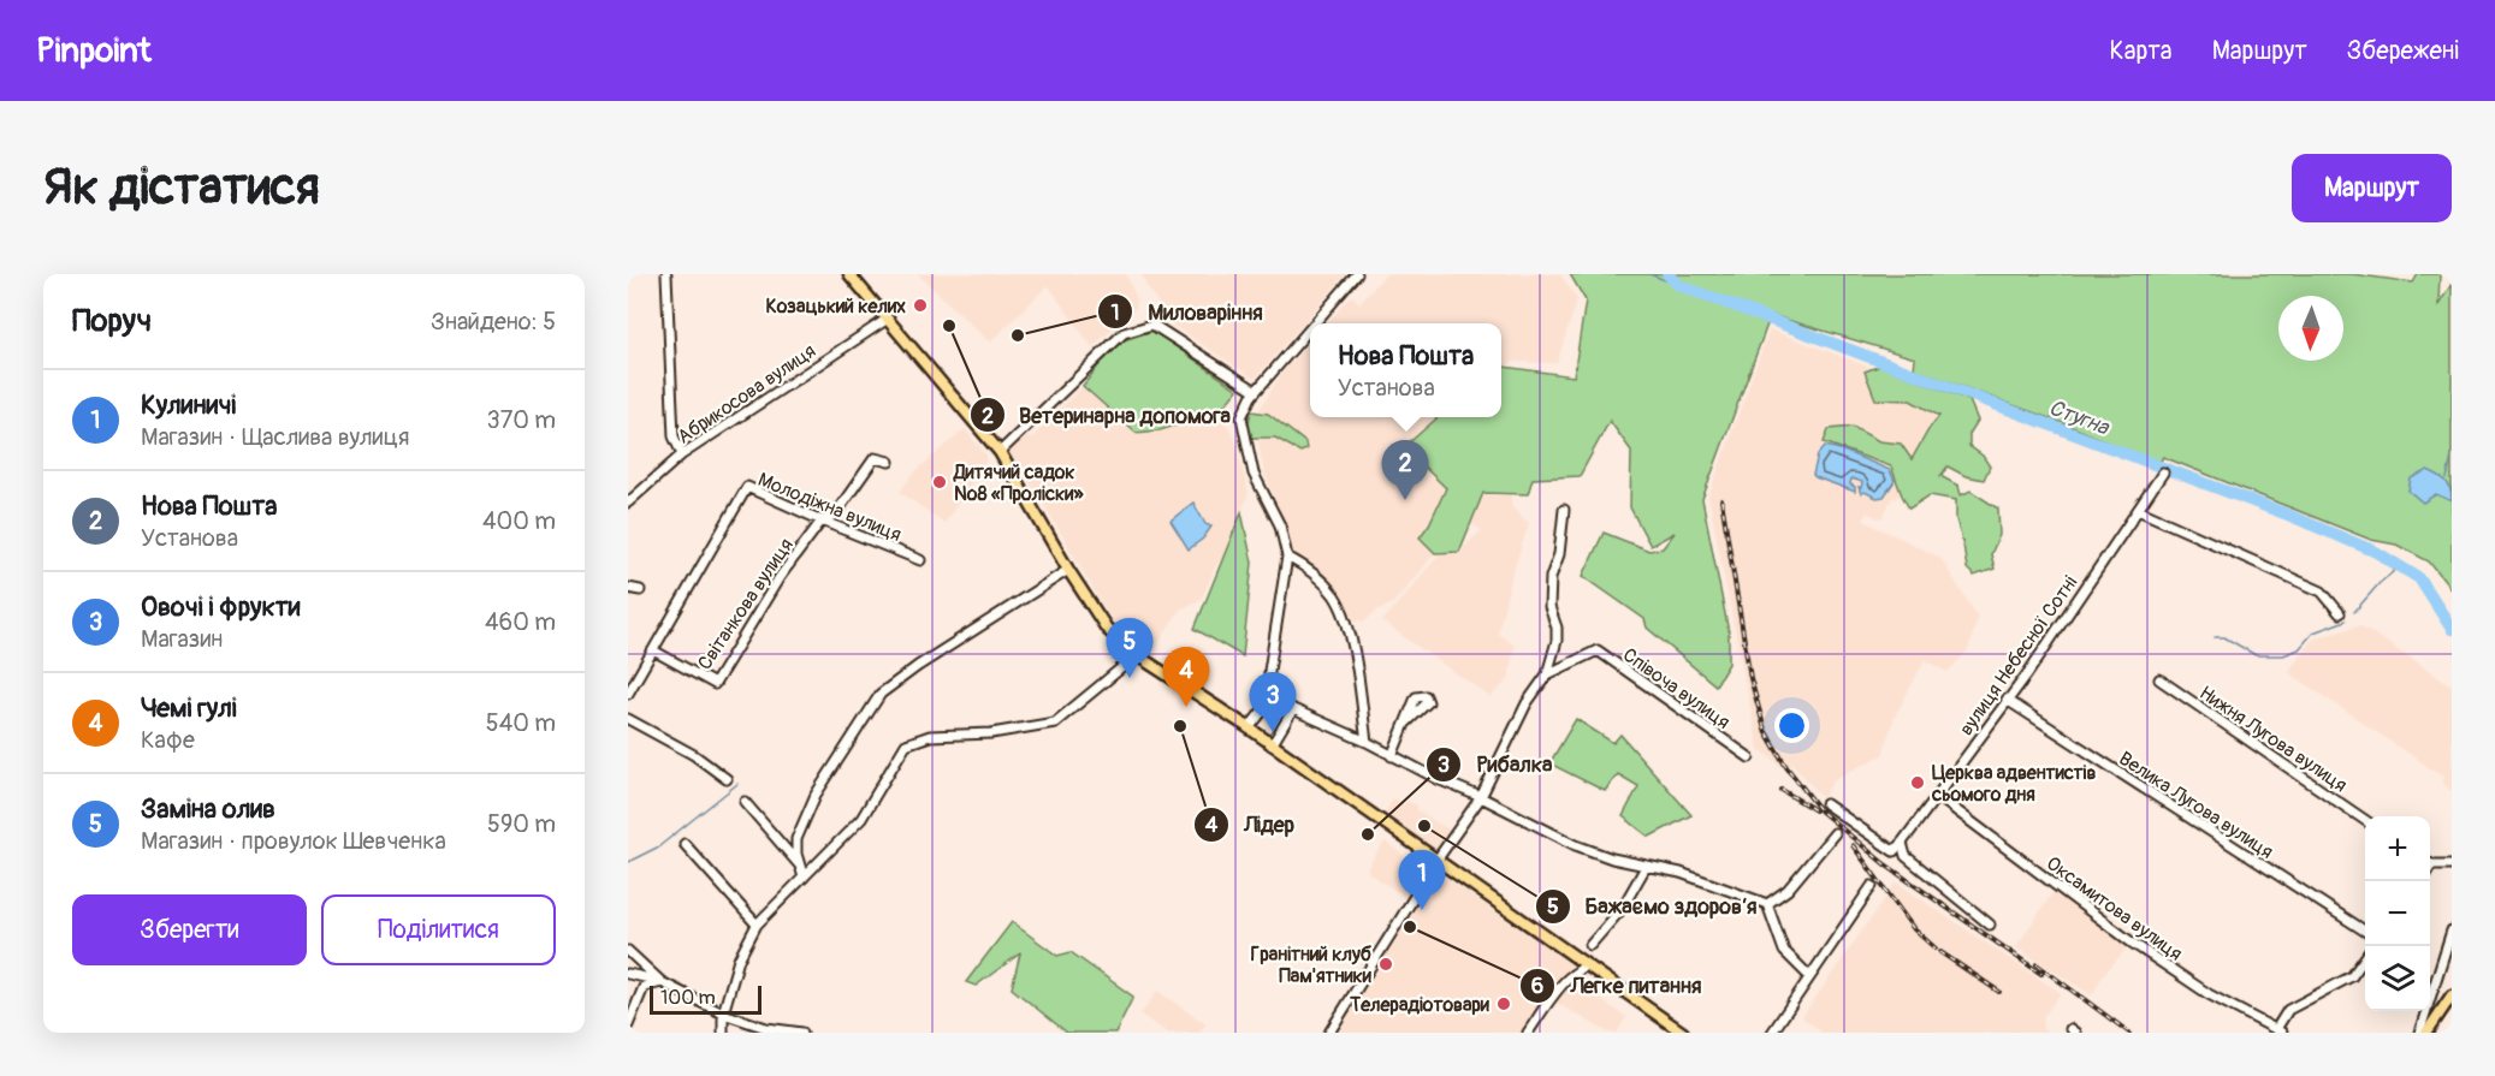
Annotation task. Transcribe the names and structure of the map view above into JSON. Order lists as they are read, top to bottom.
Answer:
{
  "streets": {
    "street": [
      "Абрикосова вулиця",
      "Молодіжна вулиця",
      "Світанкова вулиця",
      "вулиця Небесної Сотні",
      "Співоча вулиця",
      "Нижня Лугова вулиця",
      "Велика Лугова вулиця",
      "Оксамитова вулиця"
    ]
  },
  "crossings": [
    ["Молодіжна вулиця", "Світанкова вулиця"],
    ["вулиця Небесної Сотні", "Велика Лугова вулиця"],
    ["вулиця Небесної Сотні", "Оксамитова вулиця"]
  ],
  "water": ["Стугна"],
  "places": [
    "Козацький келих",
    "Ветеринарна допомога",
    "Миловаріння",
    "Дитячий садок №8 «Проліски»",
    "Лідер",
    "Церква адвентистів сьомого дня",
    "Бажаємо здоровʼя",
    "Рибалка",
    "Легке питання",
    "Гранітний клуб Пам'ятники",
    "Телерадіотовари"
  ],
  "scale_bar": "100 m",
  "north": "bottom",
  "page": {
    "header": "Pinpoint",
    "nav": ["Карта", "Маршрут", "Збережені"],
    "buttons": [
      "Маршрут",
      ["Зберегти", "Поділитися"]
    ],
    "title": "Як дістатися",
    "heading": ["Поруч", "Знайдено: 5"],
    "popup": ["Нова Пошта", "Установа"],
    "list": [
      {
        "mark": "1",
        "name": "Кулиничі",
        "note": "Магазин · Щаслива вулиця",
        "value": "370 m"
      },
      {
        "mark": "2",
        "name": "Нова Пошта",
        "note": "Установа",
        "value": "400 m"
      },
      {
        "mark": "3",
        "name": "Овочі і фрукти",
        "note": "Магазин",
        "value": "460 m"
      },
      {
        "mark": "4",
        "name": "Чемі гулі",
        "note": "Кафе",
        "value": "540 m"
      },
      {
        "mark": "5",
        "name": "Заміна олив",
        "note": "Магазин · провулок Шевченка",
        "value": "590 m"
      }
    ],
    "pins": [
      "2",
      "5",
      "4",
      "3",
      "1"
    ],
    "map_buttons": ["+", "−"],
    "scale": "100 m"
  }
}
